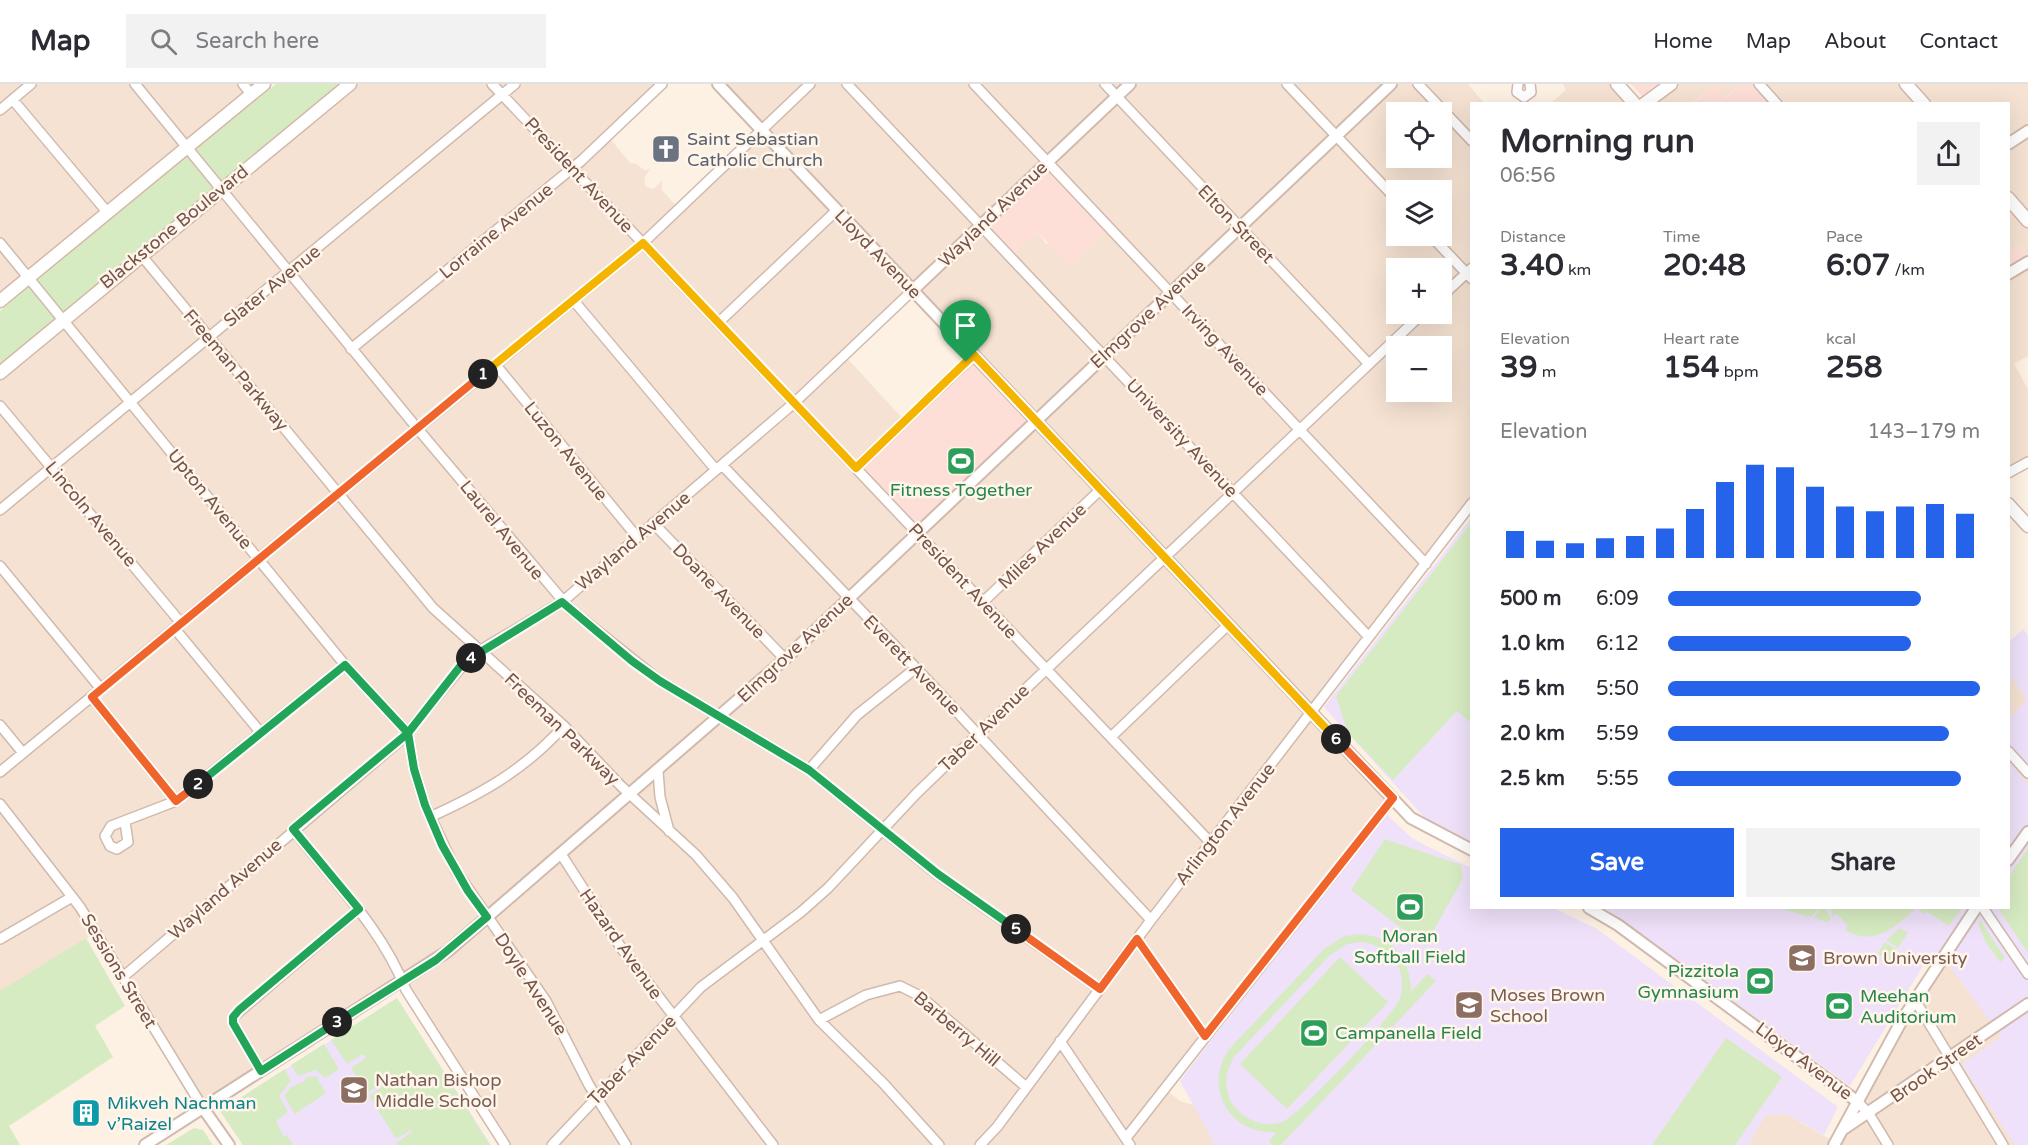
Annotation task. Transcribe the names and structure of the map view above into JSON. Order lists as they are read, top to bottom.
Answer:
{
  "streets": {
    "main road": ["Blackstone Boulevard"],
    "street": [
      "President Avenue",
      "Wayland Avenue",
      "Elton Street",
      "Lorraine Avenue",
      "Lloyd Avenue",
      "Slater Avenue",
      "Elmgrove Avenue",
      "Irving Avenue",
      "Freeman Parkway",
      "University Avenue",
      "Luzon Avenue",
      "Upton Avenue",
      "Lincoln Avenue",
      "Laurel Avenue",
      "Miles Avenue",
      "Doane Avenue",
      "Everett Avenue",
      "Taber Avenue",
      "Arlington Avenue",
      "Hazard Avenue",
      "Sessions Street",
      "Doyle Avenue",
      "Barberry Hill",
      "Brook Street"
    ]
  },
  "crossings": [
    ["President Avenue", "Wayland Avenue"],
    ["President Avenue", "Lorraine Avenue"],
    ["President Avenue", "Slater Avenue"],
    ["President Avenue", "Elmgrove Avenue"],
    ["President Avenue", "Miles Avenue"],
    ["President Avenue", "Taber Avenue"],
    ["President Avenue", "Arlington Avenue"],
    ["Wayland Avenue", "Elton Street"],
    ["Wayland Avenue", "Lloyd Avenue"],
    ["Wayland Avenue", "Irving Avenue"],
    ["Wayland Avenue", "Freeman Parkway"],
    ["Wayland Avenue", "University Avenue"],
    ["Wayland Avenue", "Luzon Avenue"],
    ["Wayland Avenue", "Upton Avenue"],
    ["Wayland Avenue", "Laurel Avenue"],
    ["Wayland Avenue", "Doane Avenue"],
    ["Wayland Avenue", "Everett Avenue"],
    ["Wayland Avenue", "Sessions Street"],
    ["Elton Street", "Elmgrove Avenue"],
    ["Elton Street", "Taber Avenue"],
    ["Blackstone Boulevard", "Freeman Parkway"],
    ["Blackstone Boulevard", "Upton Avenue"],
    ["Blackstone Boulevard", "Laurel Avenue"],
    ["Lorraine Avenue", "Laurel Avenue"],
    ["Lloyd Avenue", "Elmgrove Avenue"],
    ["Lloyd Avenue", "Miles Avenue"],
    ["Lloyd Avenue", "Taber Avenue"],
    ["Lloyd Avenue", "Arlington Avenue"],
    ["Lloyd Avenue", "Brook Street"],
    ["Slater Avenue", "Freeman Parkway"],
    ["Slater Avenue", "Upton Avenue"],
    ["Slater Avenue", "Lincoln Avenue"],
    ["Slater Avenue", "Laurel Avenue"],
    ["Elmgrove Avenue", "Irving Avenue"],
    ["Elmgrove Avenue", "Freeman Parkway"],
    ["Elmgrove Avenue", "University Avenue"],
    ["Elmgrove Avenue", "Laurel Avenue"],
    ["Elmgrove Avenue", "Doane Avenue"],
    ["Elmgrove Avenue", "Everett Avenue"],
    ["Elmgrove Avenue", "Hazard Avenue"],
    ["Elmgrove Avenue", "Sessions Street"],
    ["Elmgrove Avenue", "Doyle Avenue"],
    ["Irving Avenue", "Taber Avenue"],
    ["Irving Avenue", "Arlington Avenue"],
    ["Freeman Parkway", "Taber Avenue"],
    ["Freeman Parkway", "Barberry Hill"],
    ["University Avenue", "Taber Avenue"],
    ["University Avenue", "Arlington Avenue"],
    ["Laurel Avenue", "Taber Avenue"],
    ["Laurel Avenue", "Arlington Avenue"],
    ["Everett Avenue", "Taber Avenue"],
    ["Everett Avenue", "Arlington Avenue"],
    ["Taber Avenue", "Hazard Avenue"],
    ["Taber Avenue", "Doyle Avenue"],
    ["Arlington Avenue", "Barberry Hill"]
  ],
  "places": {
    "church": ["Saint Sebastian Catholic Church"],
    "sports": [
      "Fitness Together",
      "Moran Softball Field",
      "Pizzitola Gymnasium",
      "Meehan Auditorium",
      "Campanella Field"
    ],
    "school or university": ["Brown University", "Moses Brown School", "Nathan Bishop Middle School"],
    "building": ["Mikveh Nachman v’Raizel"]
  },
  "page": {
    "header": "Map",
    "search": "Search here",
    "nav": [
      "Home",
      "Map",
      "About",
      "Contact"
    ],
    "map_buttons": ["+", "−"],
    "heading": ["Morning run", "06:56"],
    "stats": [
      ["Distance", "3.40 km"],
      ["Time", "20:48"],
      ["Pace", "6:07 /km"],
      ["Elevation", "39 m"],
      ["Heart rate", "154 bpm"],
      ["kcal", "258"]
    ],
    "pins": [
      "1",
      "4",
      "6",
      "2",
      "5",
      "3"
    ],
    "chart": ["Elevation", "143–179 m"],
    "list": [
      {
        "name": "500 m",
        "note": "6:09"
      },
      {
        "name": "1.0 km",
        "note": "6:12"
      },
      {
        "name": "1.5 km",
        "note": "5:50"
      },
      {
        "name": "2.0 km",
        "note": "5:59"
      },
      {
        "name": "2.5 km",
        "note": "5:55"
      }
    ],
    "buttons": ["Save", "Share"]
  }
}
